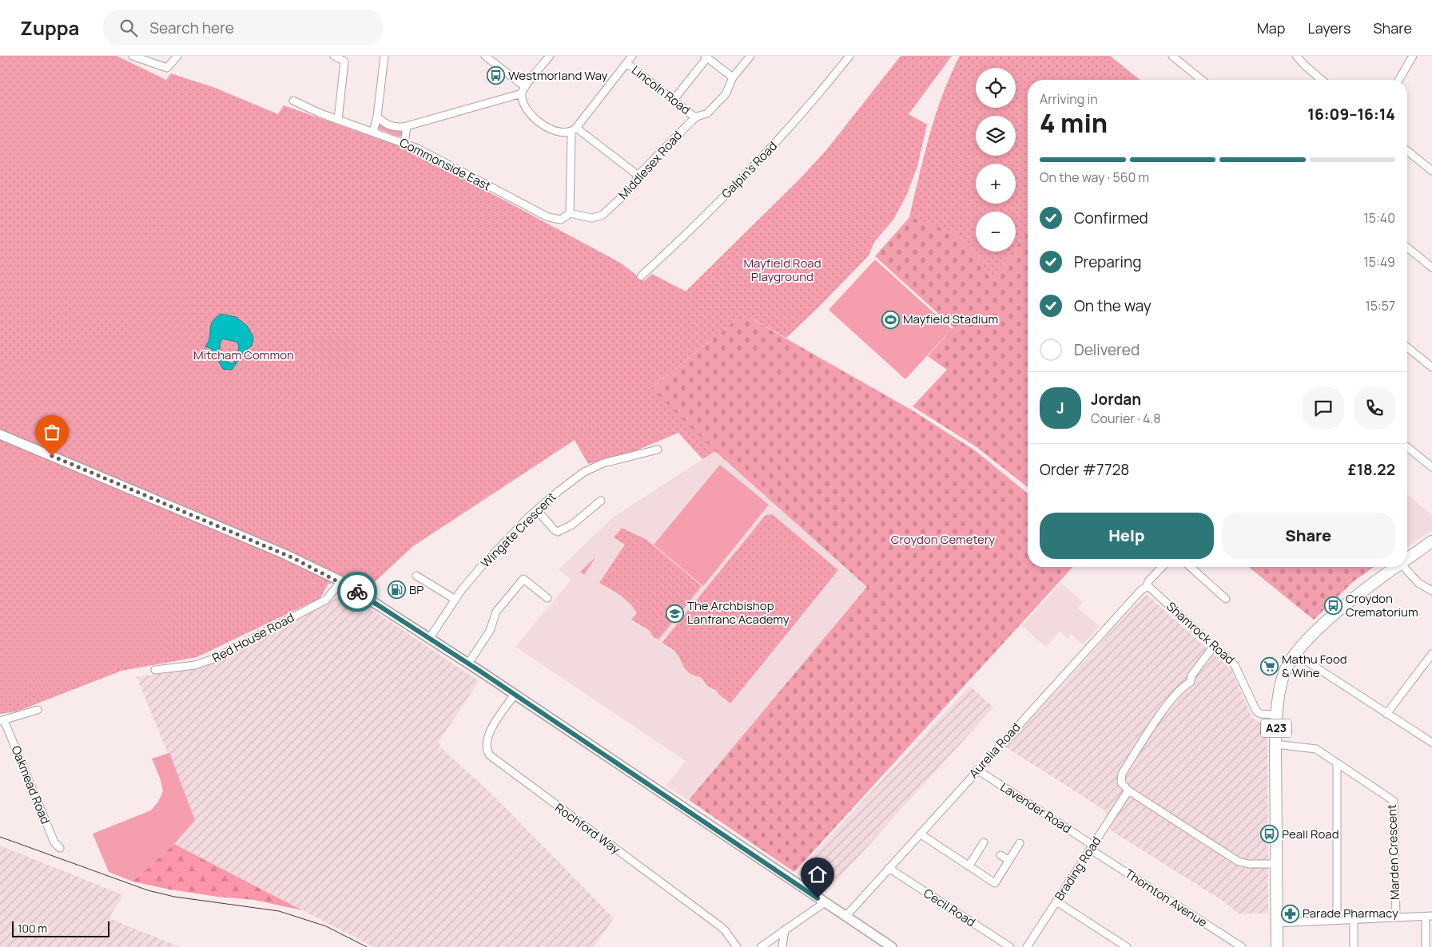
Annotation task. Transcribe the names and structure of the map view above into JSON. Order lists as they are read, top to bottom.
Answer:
{
  "streets": {
    "highway": ["A23"],
    "street": [
      "Lincoln Road",
      "Commonside East",
      "Middlesex Road",
      "Galpin's Road",
      "Wingate Crescent",
      "Shamrock Road",
      "Red House Road",
      "Aurelia Road",
      "Oakmead Road",
      "Lavender Road",
      "Rochford Way",
      "Marden Crescent",
      "Brading Road",
      "Thornton Avenue",
      "Cecil Road"
    ]
  },
  "crossings": [
    ["Lincoln Road", "Middlesex Road"],
    ["Commonside East", "Middlesex Road"],
    ["Shamrock Road", "A23"],
    ["Shamrock Road", "Aurelia Road"],
    ["A23", "Marden Crescent"],
    ["Aurelia Road", "Lavender Road"],
    ["Aurelia Road", "Cecil Road"],
    ["Lavender Road", "Brading Road"],
    ["Lavender Road", "Thornton Avenue"],
    ["Brading Road", "Thornton Avenue"]
  ],
  "parks": ["Mayfield Road Playground", "Mitcham Common", "Croydon Cemetery"],
  "places": {
    "bus stop": ["Westmorland Way", "Croydon Crematorium", "Peall Road"],
    "sports": ["Mayfield Stadium"],
    "fuel station": ["BP"],
    "school or university": ["The Archbishop Lanfranc Academy"],
    "supermarket": ["Mathu Food & Wine"],
    "pharmacy": ["Parade Pharmacy"]
  },
  "scale_bar": "100 m",
  "page": {
    "header": "Zuppa",
    "search": "Search here",
    "nav": ["Map", "Layers", "Share"],
    "map_buttons": ["+", "−"],
    "heading": ["4 min", "Arriving in", "16:09–16:14"],
    "panel": [
      "Jordan",
      "Courier · 4.8",
      "Order #7728",
      "£18.22"
    ],
    "bar": "On the way · 560 m",
    "list": [
      ["Confirmed", "15:40"],
      ["Preparing", "15:49"],
      ["On the way", "15:57"],
      "Delivered"
    ],
    "round": "J",
    "buttons": ["Help", "Share"],
    "scale": "100 m"
  }
}
